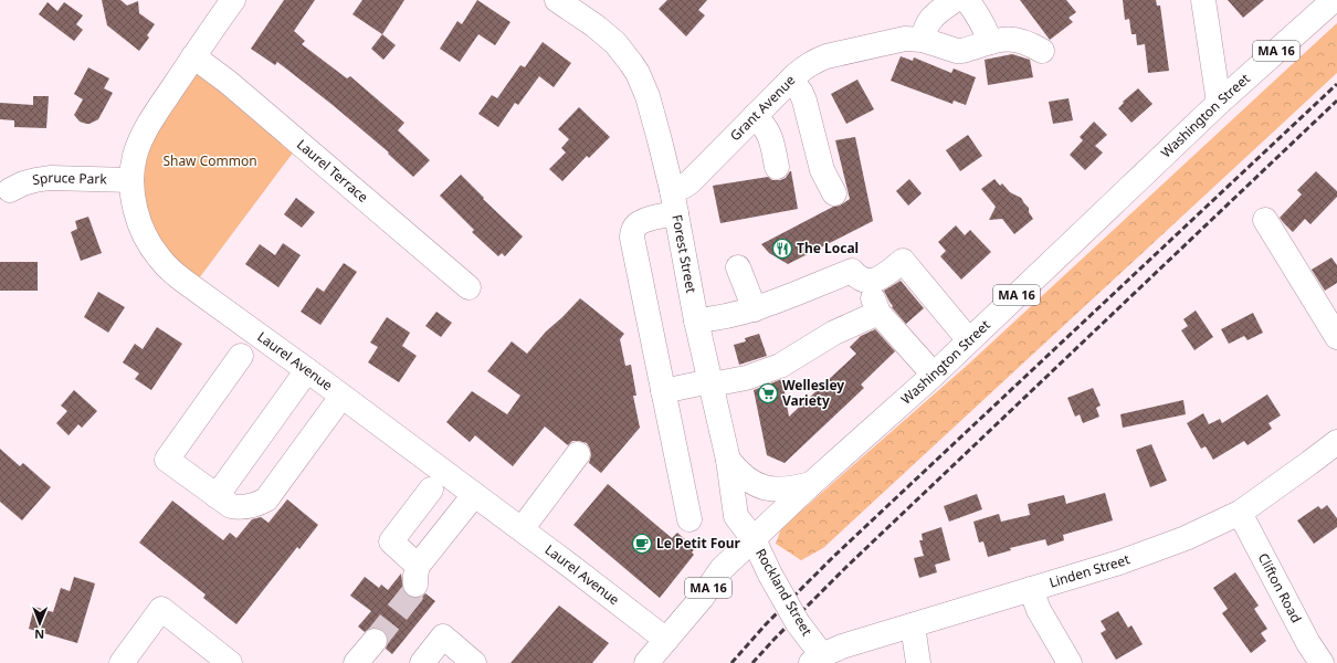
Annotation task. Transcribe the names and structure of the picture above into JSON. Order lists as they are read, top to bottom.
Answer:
{
  "streets": {
    "street": [
      "MA 16",
      "Grant Avenue",
      "Washington Street",
      "Laurel Terrace",
      "Spruce Park",
      "Forest Street",
      "Laurel Avenue",
      "Linden Street",
      "Clifton Road",
      "Rockland Street"
    ]
  },
  "crossings": [
    ["Grant Avenue", "Forest Street"],
    ["Washington Street", "Forest Street"],
    ["Washington Street", "Laurel Avenue"],
    ["Washington Street", "Rockland Street"],
    ["Laurel Terrace", "Laurel Avenue"],
    ["Spruce Park", "Laurel Avenue"],
    ["Forest Street", "Rockland Street"],
    ["Linden Street", "Clifton Road"],
    ["Linden Street", "Rockland Street"]
  ],
  "parks": ["Shaw Common"],
  "places": {
    "restaurant": ["The Local"],
    "supermarket": ["Wellesley Variety"],
    "cafe": ["Le Petit Four"]
  },
  "north": "bottom"
}
